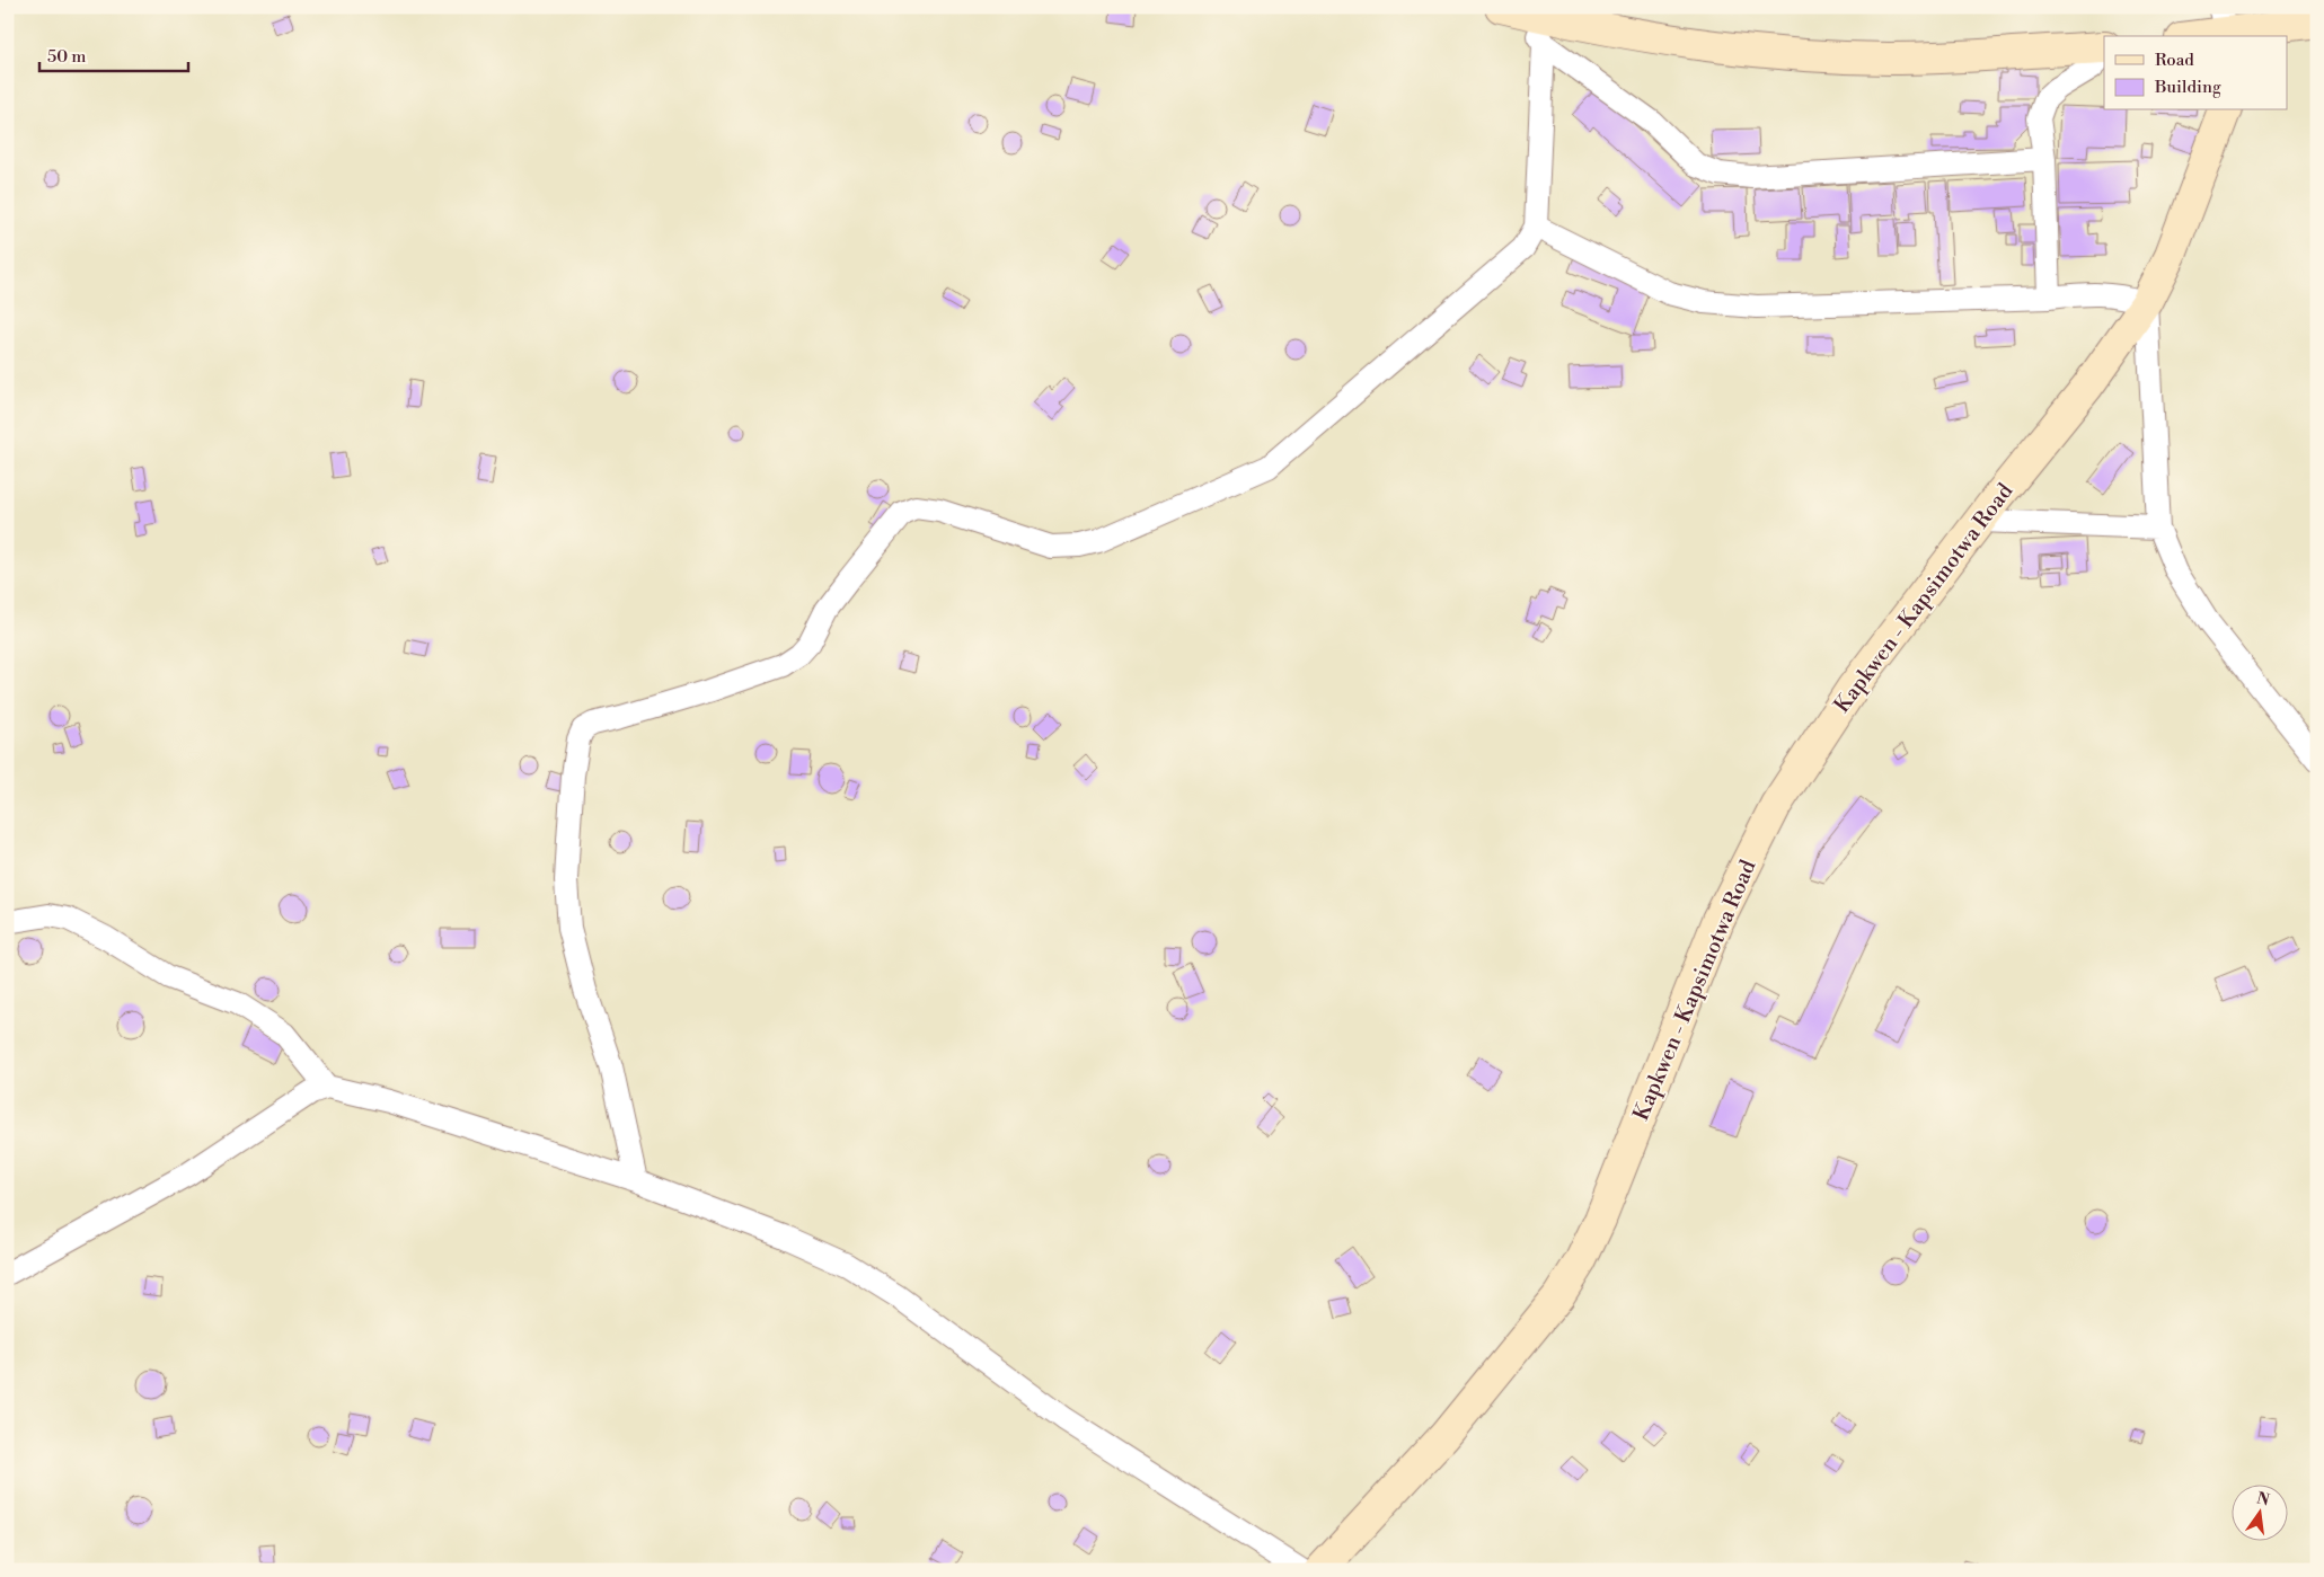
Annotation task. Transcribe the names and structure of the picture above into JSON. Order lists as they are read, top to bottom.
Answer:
{
  "streets": {
    "street": ["Kapkwen - Kapsimotwa Road"]
  },
  "legend": ["Road", "Building"],
  "scale_bar": "50 m",
  "north": "top"
}
